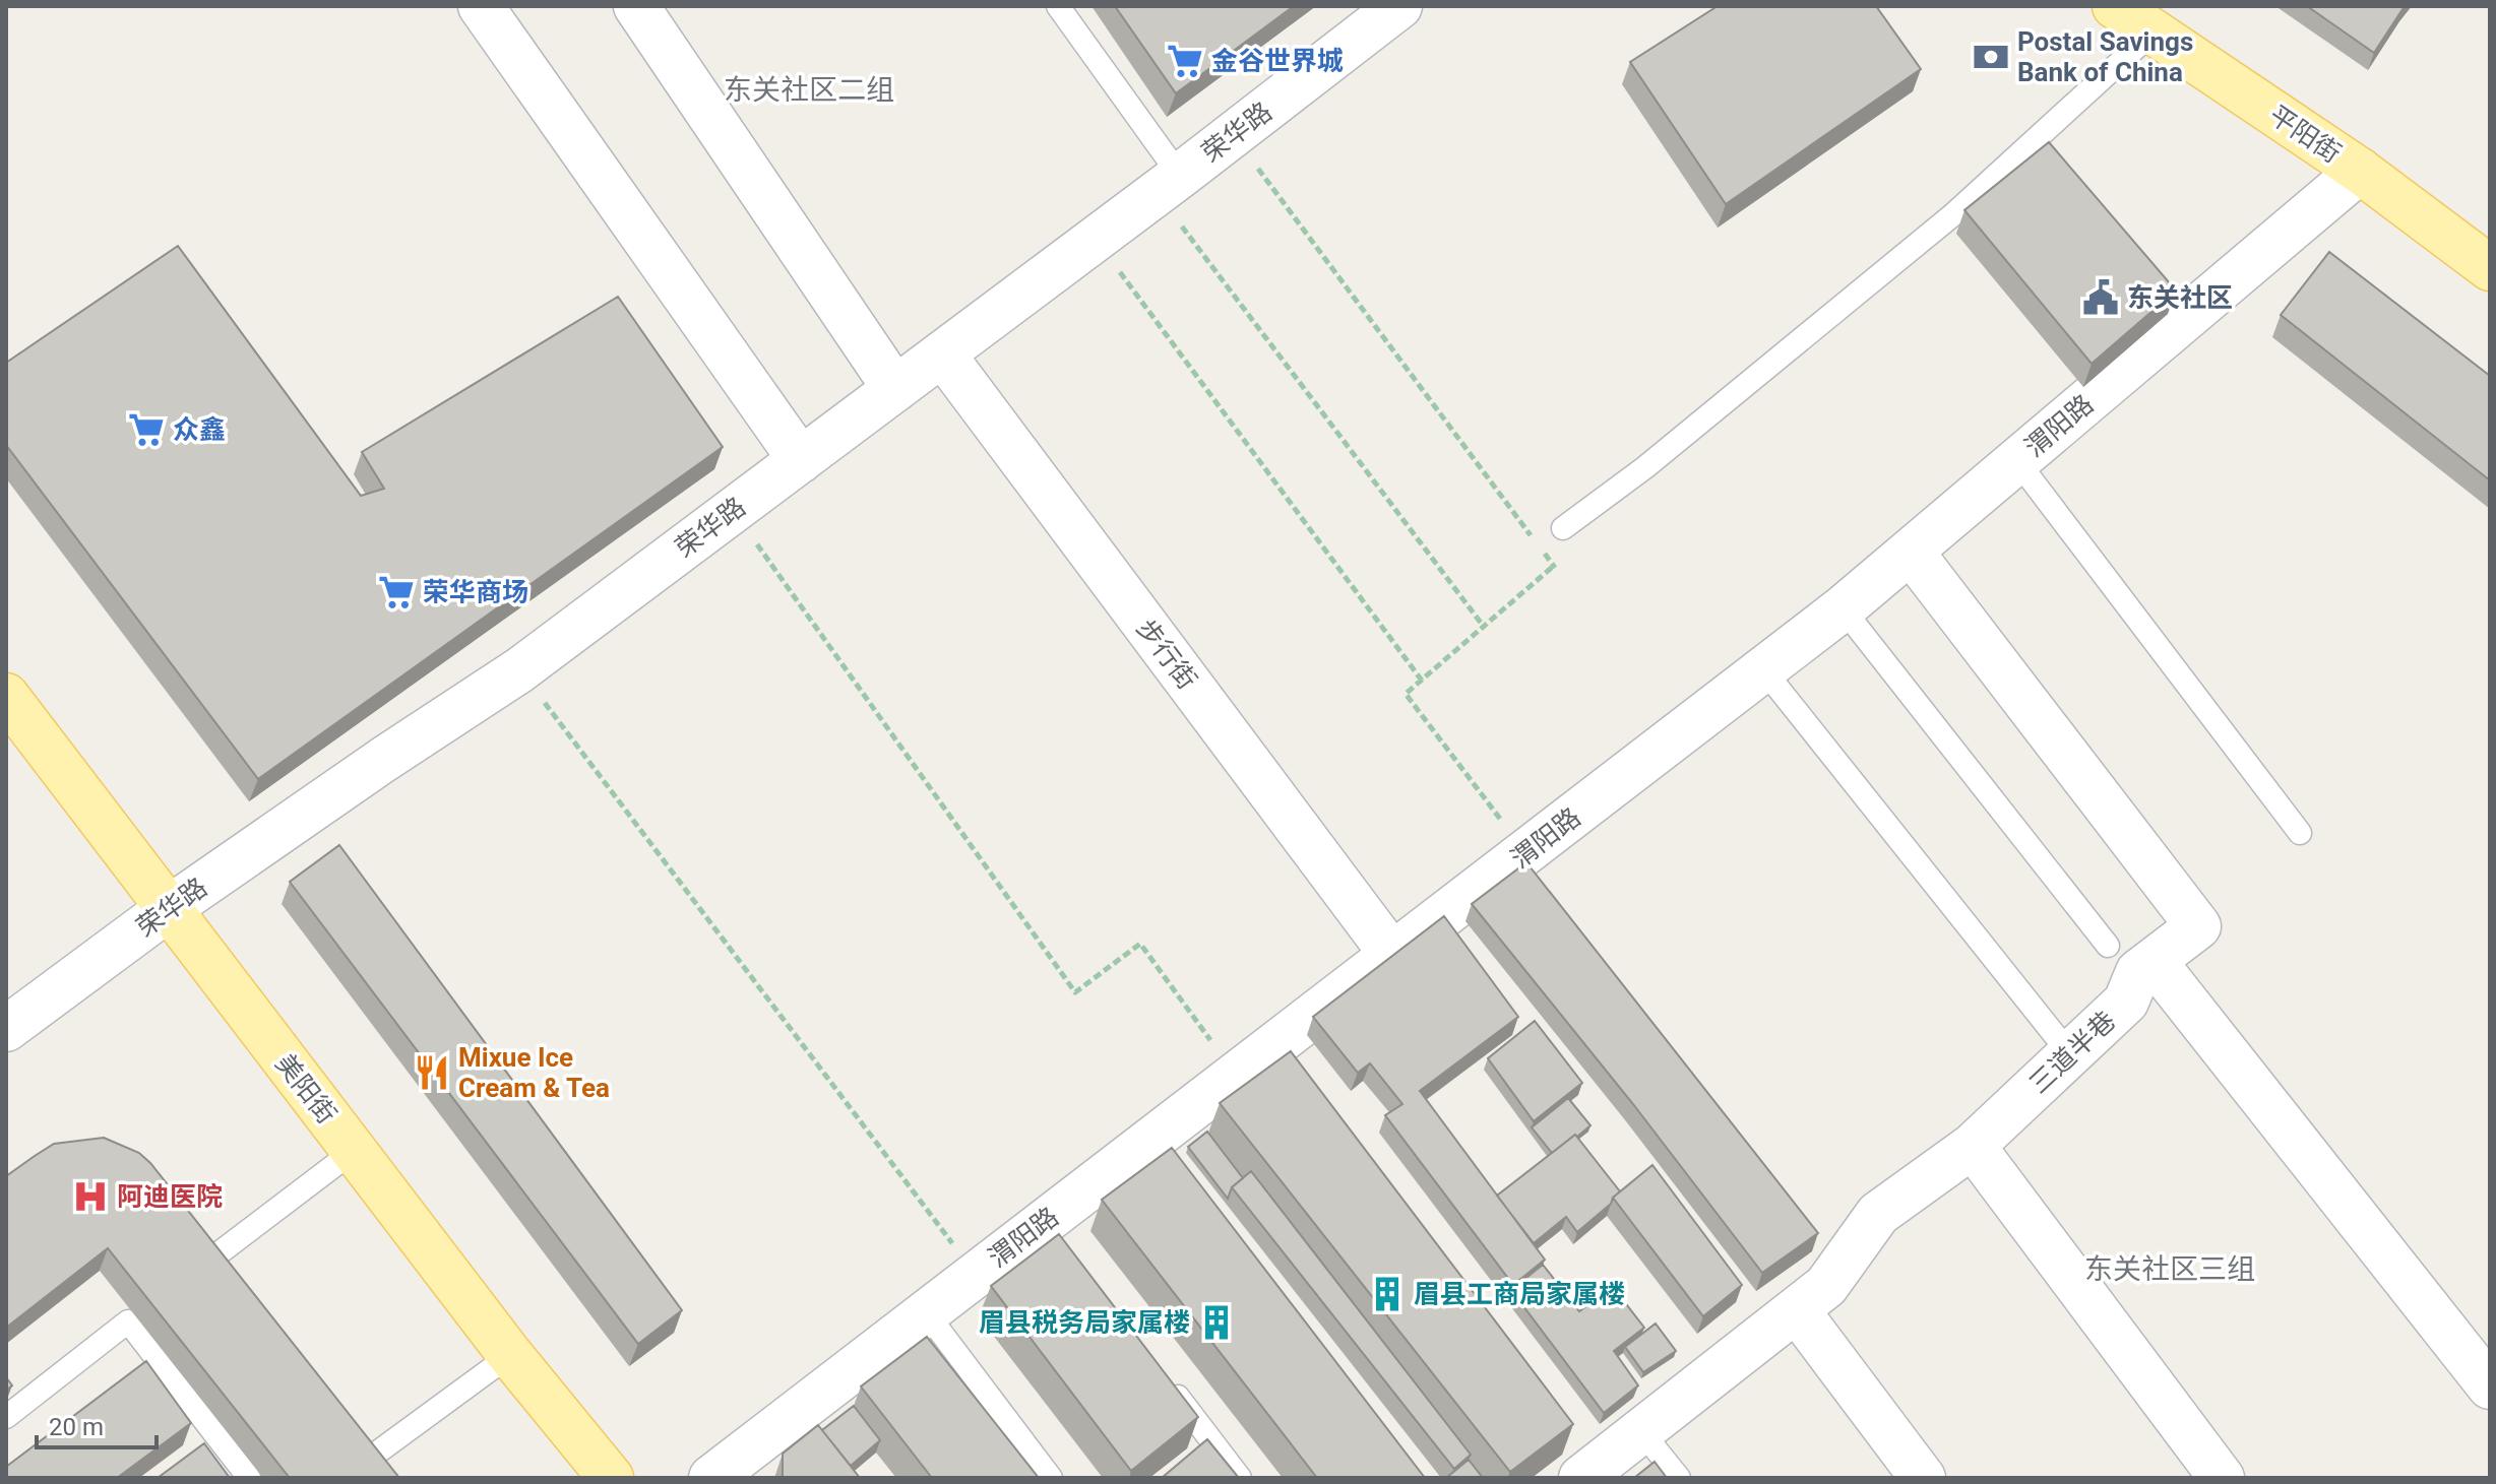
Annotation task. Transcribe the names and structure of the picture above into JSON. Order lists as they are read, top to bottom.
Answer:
{
  "streets": {
    "main road": ["平阳街", "美阳街"],
    "street": [
      "荣华路",
      "渭阳路",
      "步行街",
      "三道半巷"
    ]
  },
  "crossings": [
    ["荣华路", "步行街"],
    ["荣华路", "美阳街"],
    ["平阳街", "渭阳路"],
    ["渭阳路", "步行街"],
    ["渭阳路", "三道半巷"]
  ],
  "districts": ["东关社区二组", "东关社区三组"],
  "places": {
    "bank": ["Postal Savings Bank of China"],
    "supermarket": ["金谷世界城", "众鑫", "荣华商场"],
    "public building": ["东关社区"],
    "restaurant": ["Mixue Ice Cream & Tea"],
    "hospital": ["阿迪医院"],
    "building": ["眉县工商局家属楼", "眉县税务局家属楼"]
  },
  "scale_bar": "20 m"
}
